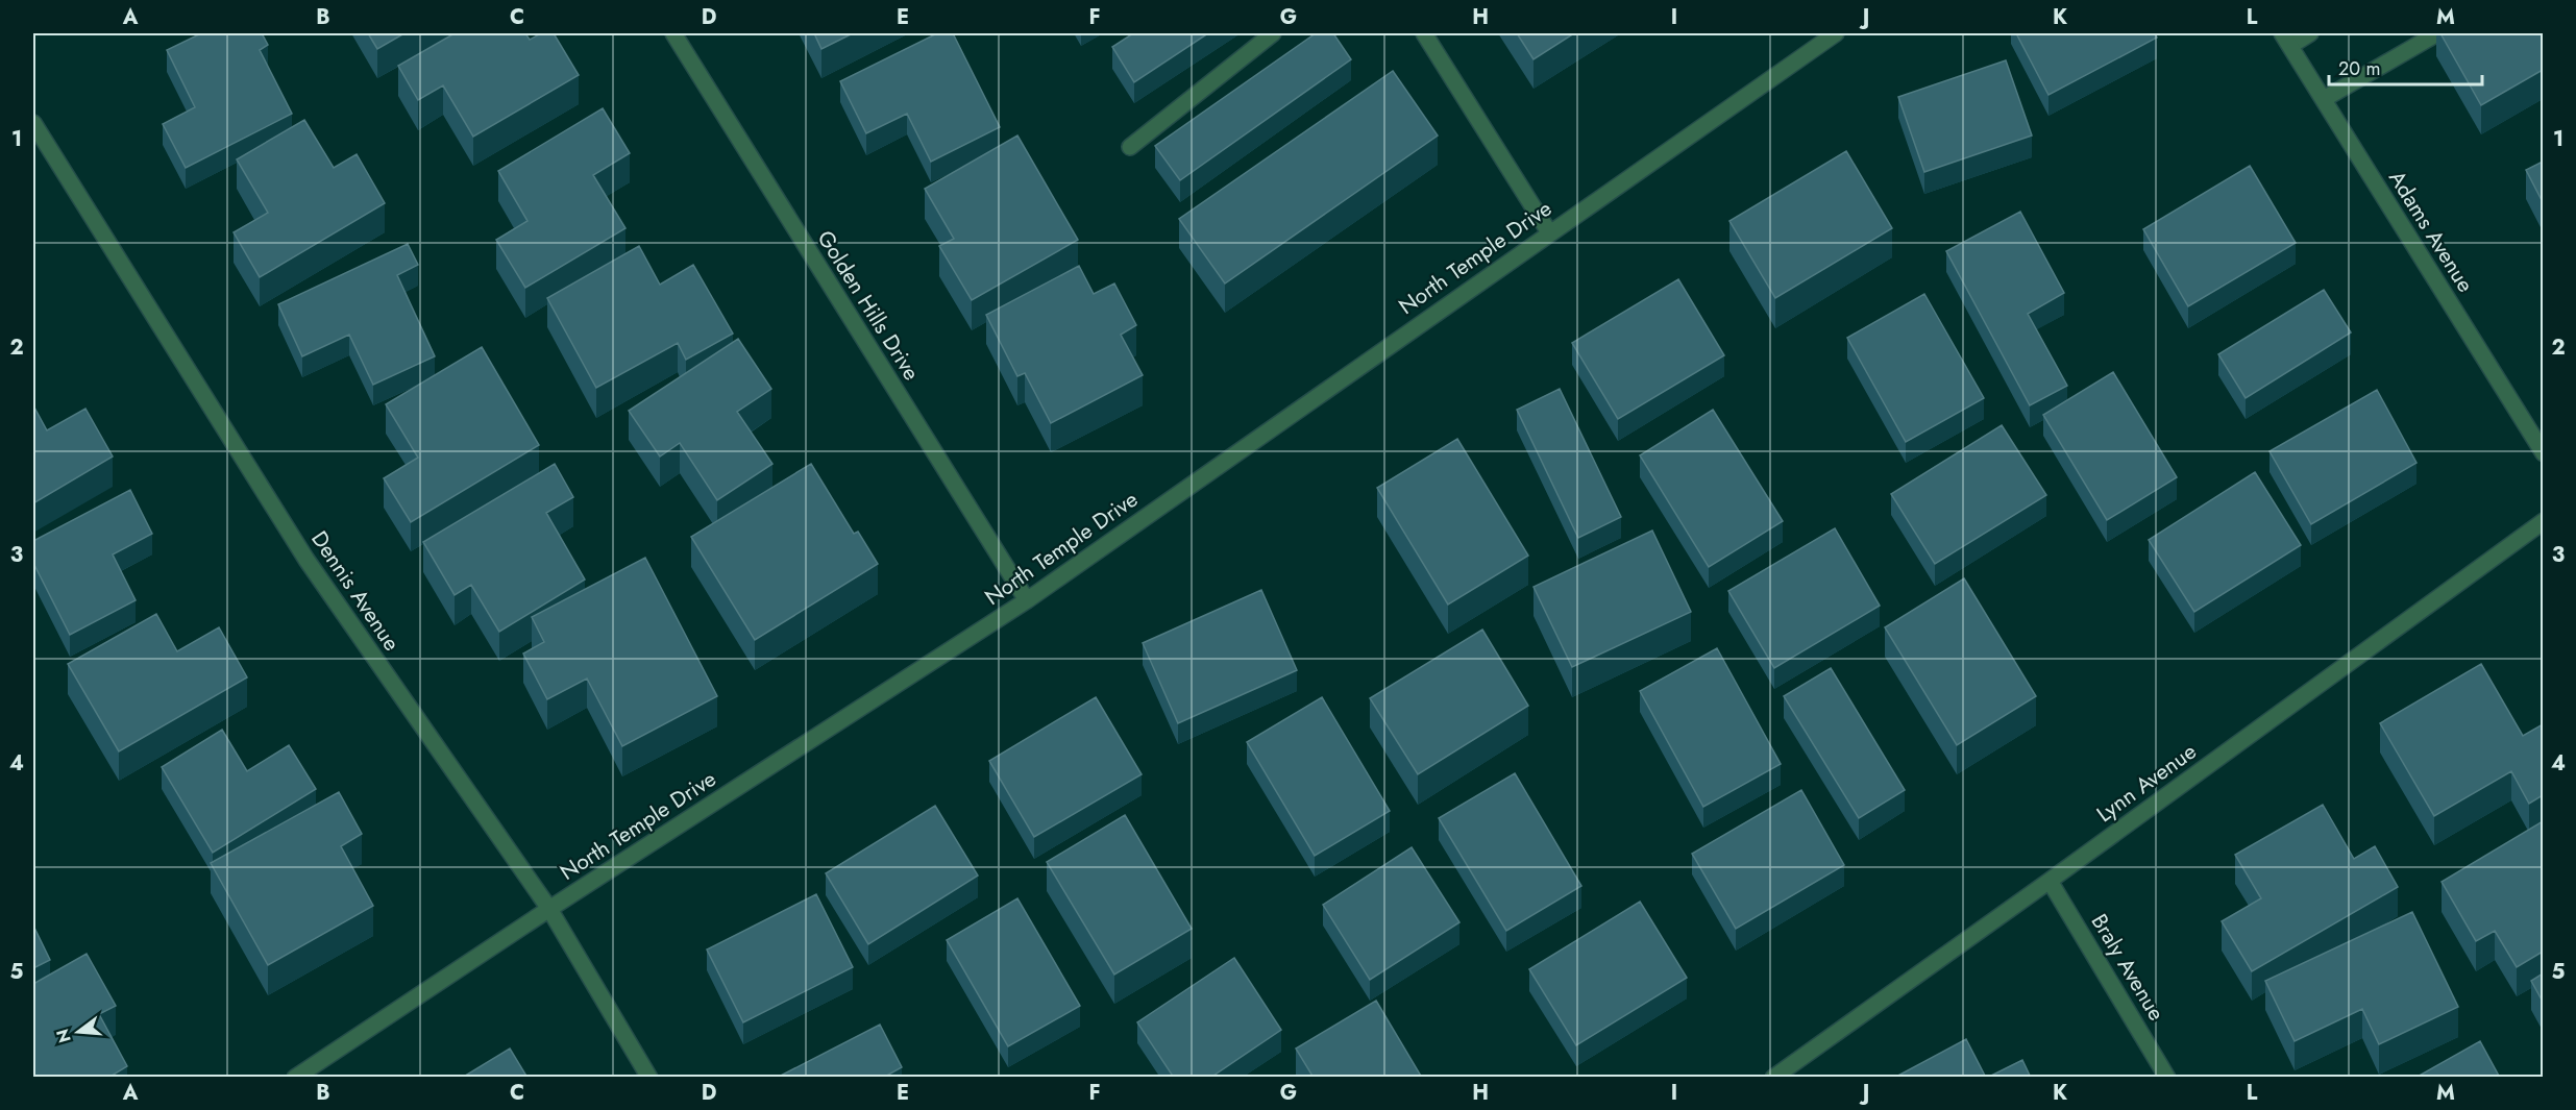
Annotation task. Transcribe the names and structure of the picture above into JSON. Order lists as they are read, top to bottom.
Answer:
{
  "streets": {
    "street": [
      "Adams Avenue",
      "North Temple Drive",
      "Golden Hills Drive",
      "Dennis Avenue",
      "Lynn Avenue",
      "Braly Avenue"
    ]
  },
  "crossings": [
    ["North Temple Drive", "Golden Hills Drive"],
    ["North Temple Drive", "Dennis Avenue"],
    ["Lynn Avenue", "Braly Avenue"]
  ],
  "scale_bar": "20 m",
  "north": "left",
  "grid": {
    "columns": [
      "A",
      "B",
      "C",
      "D",
      "E",
      "F",
      "G",
      "H",
      "I",
      "J",
      "K",
      "L",
      "M"
    ],
    "rows": [
      "1",
      "2",
      "3",
      "4",
      "5"
    ]
  }
}
